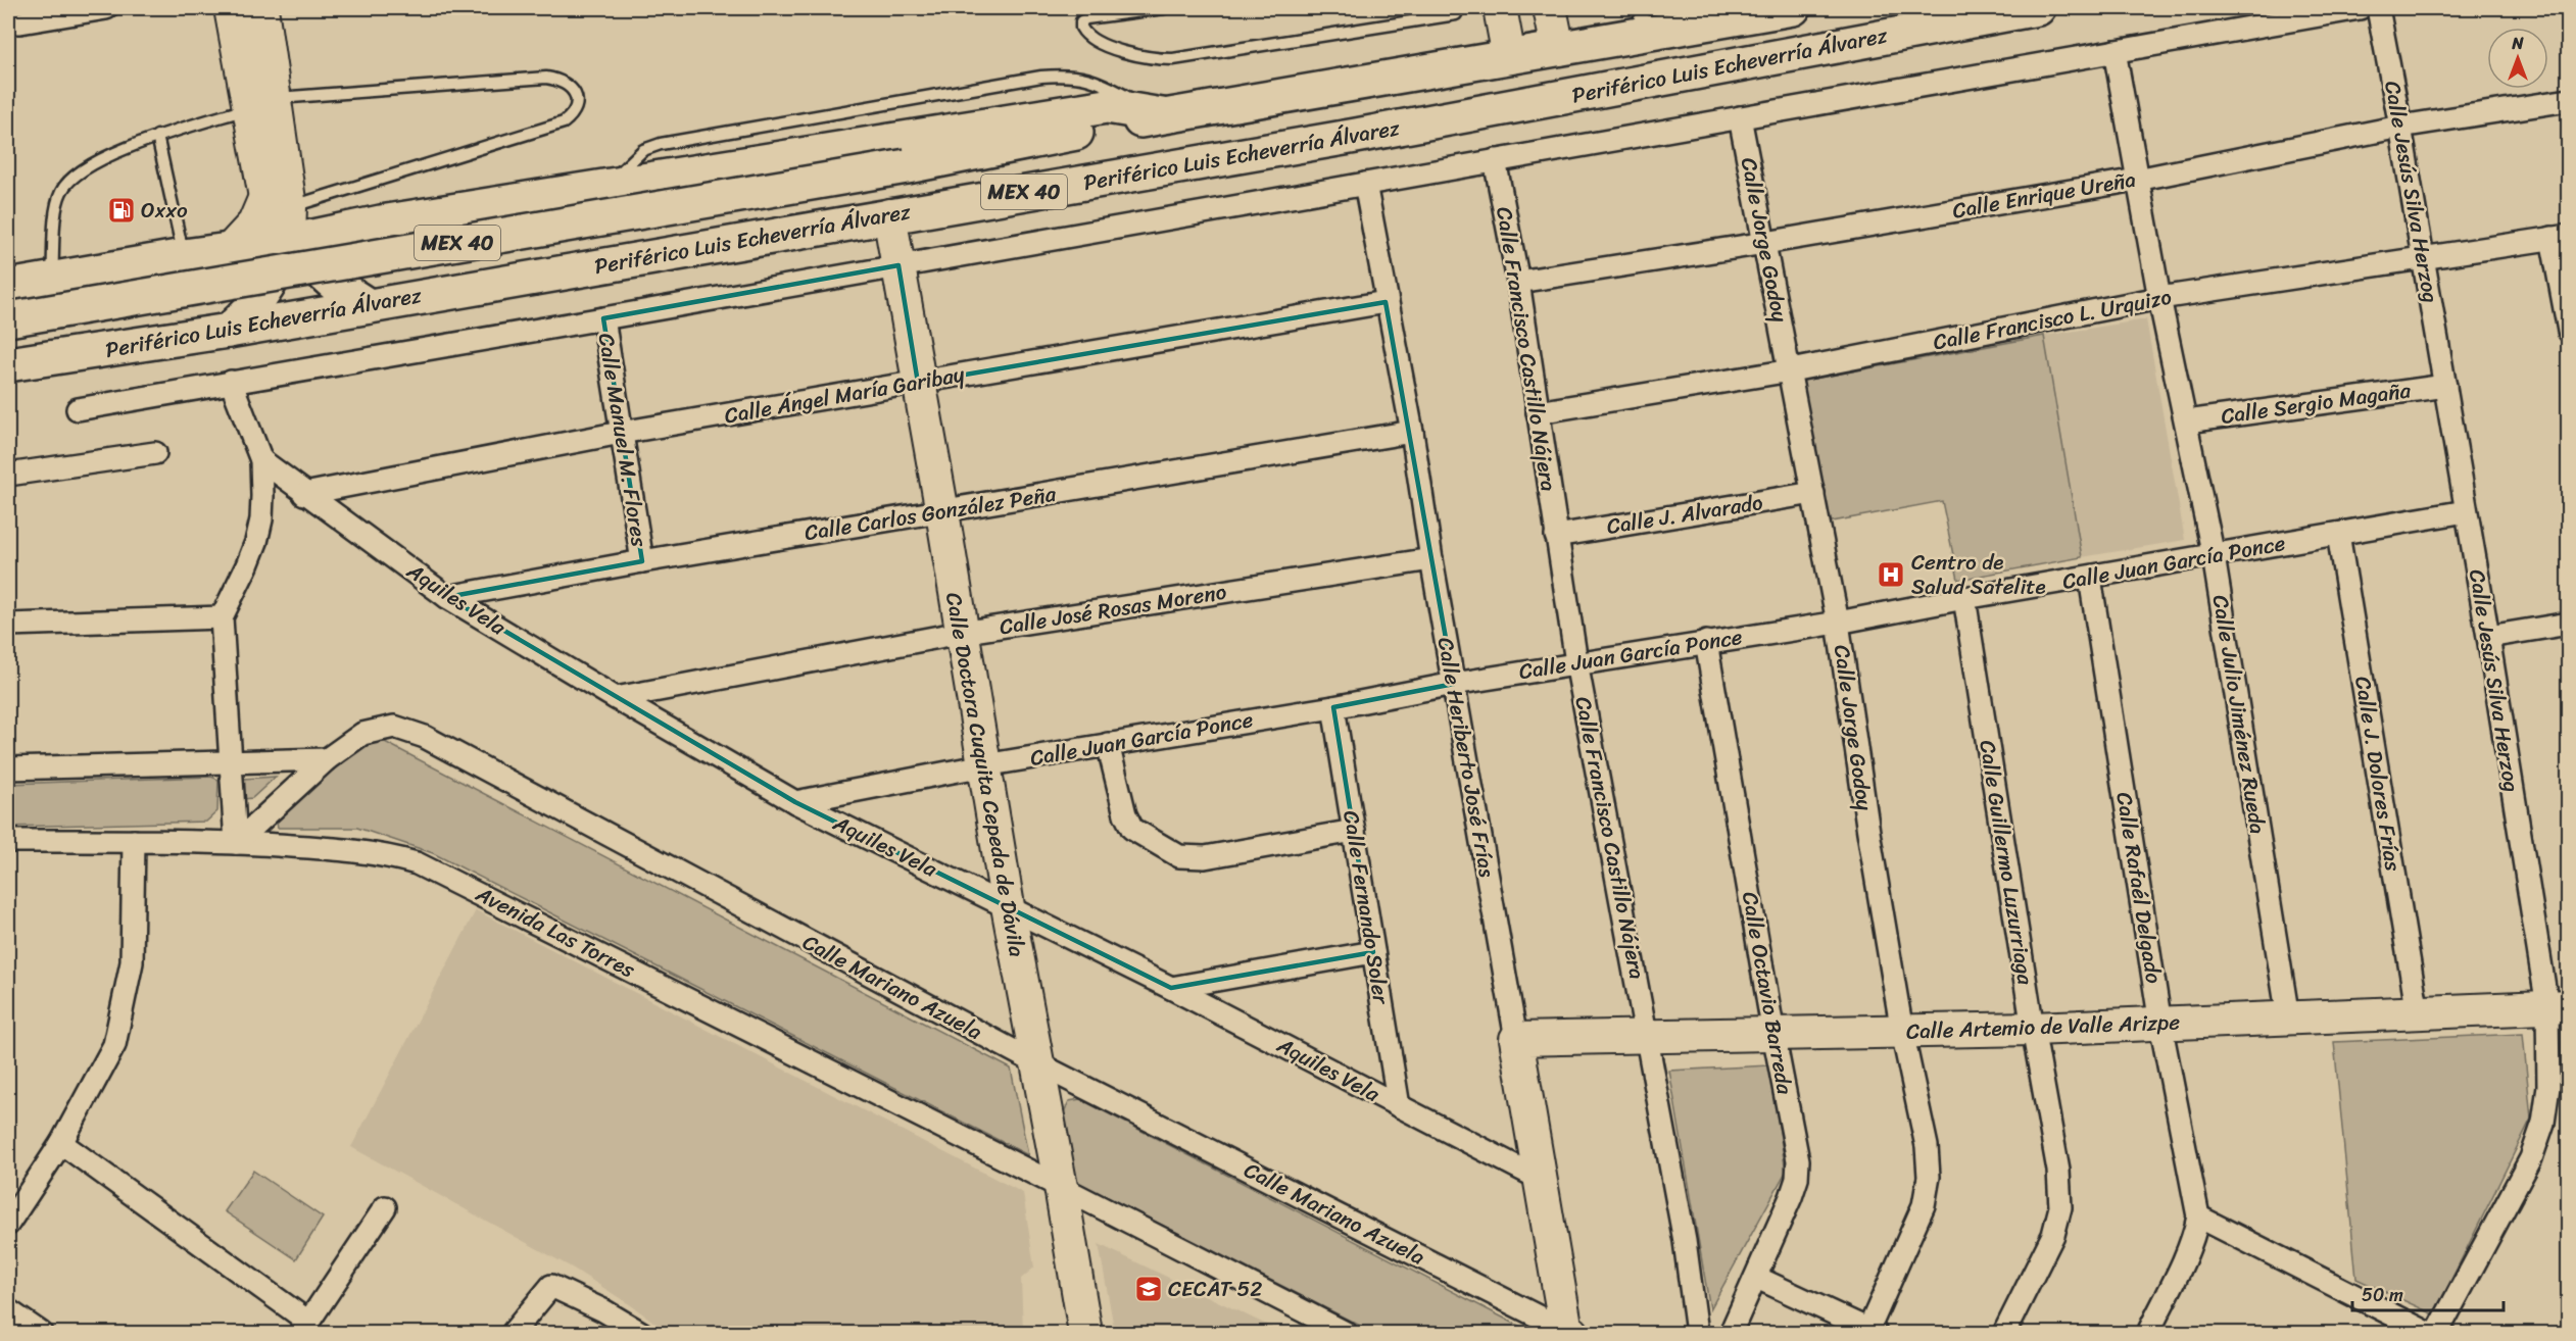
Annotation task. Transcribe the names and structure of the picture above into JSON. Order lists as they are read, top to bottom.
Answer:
{
  "streets": {
    "highway": ["Periférico Luis Echeverría Álvarez", "MEX 40"],
    "street": [
      "Calle Jesús Silva Herzog",
      "Calle Enrique Ureña",
      "Calle Jorge Godoy",
      "Calle Francisco L. Urquizo",
      "Calle Francisco Castillo Nájera",
      "Calle Ángel María Garibay",
      "Calle Sergio Magaña",
      "Calle Manuel M. Flores",
      "Calle Carlos González Peña",
      "Calle J. Alvarado",
      "Calle Juan García Ponce",
      "Aquiles Vela",
      "Calle José Rosas Moreno",
      "Calle Julio Jiménez Rueda",
      "Calle Heriberto José Frías",
      "Calle J. Dolores Frías",
      "Calle Doctora Cuquita Cepeda de Dávila",
      "Calle Guillermo Luzurriaga",
      "Calle Rafaél Delgado",
      "Calle Fernando Soler",
      "Avenida Las Torres",
      "Calle Mariano Azuela",
      "Calle Octavio Barreda",
      "Calle Artemio de Valle Arizpe"
    ]
  },
  "crossings": [
    ["Periférico Luis Echeverría Álvarez", "Calle Doctora Cuquita Cepeda de Dávila"],
    ["Calle Jesús Silva Herzog", "Calle Enrique Ureña"],
    ["Calle Jesús Silva Herzog", "Calle Francisco L. Urquizo"],
    ["Calle Jesús Silva Herzog", "Calle Sergio Magaña"],
    ["Calle Jesús Silva Herzog", "Calle Juan García Ponce"],
    ["Calle Jesús Silva Herzog", "Calle Artemio de Valle Arizpe"],
    ["Calle Enrique Ureña", "Calle Jorge Godoy"],
    ["Calle Enrique Ureña", "Calle Francisco Castillo Nájera"],
    ["Calle Enrique Ureña", "Calle Julio Jiménez Rueda"],
    ["Calle Jorge Godoy", "Calle Francisco L. Urquizo"],
    ["Calle Jorge Godoy", "Calle J. Alvarado"],
    ["Calle Jorge Godoy", "Calle Juan García Ponce"],
    ["Calle Jorge Godoy", "Calle Artemio de Valle Arizpe"],
    ["Calle Francisco L. Urquizo", "Calle Francisco Castillo Nájera"],
    ["Calle Francisco L. Urquizo", "Calle Julio Jiménez Rueda"],
    ["Calle Francisco Castillo Nájera", "Calle J. Alvarado"],
    ["Calle Francisco Castillo Nájera", "Calle Juan García Ponce"],
    ["Calle Francisco Castillo Nájera", "Calle Artemio de Valle Arizpe"],
    ["Calle Ángel María Garibay", "Calle Manuel M. Flores"],
    ["Calle Ángel María Garibay", "Aquiles Vela"],
    ["Calle Ángel María Garibay", "Calle Heriberto José Frías"],
    ["Calle Ángel María Garibay", "Calle Doctora Cuquita Cepeda de Dávila"],
    ["Calle Sergio Magaña", "Calle Julio Jiménez Rueda"],
    ["Calle Manuel M. Flores", "Calle Carlos González Peña"],
    ["Calle Carlos González Peña", "Aquiles Vela"],
    ["Calle Carlos González Peña", "Calle Heriberto José Frías"],
    ["Calle Carlos González Peña", "Calle Doctora Cuquita Cepeda de Dávila"],
    ["Calle Juan García Ponce", "Aquiles Vela"],
    ["Calle Juan García Ponce", "Calle Julio Jiménez Rueda"],
    ["Calle Juan García Ponce", "Calle Heriberto José Frías"],
    ["Calle Juan García Ponce", "Calle J. Dolores Frías"],
    ["Calle Juan García Ponce", "Calle Doctora Cuquita Cepeda de Dávila"],
    ["Calle Juan García Ponce", "Calle Guillermo Luzurriaga"],
    ["Calle Juan García Ponce", "Calle Rafaél Delgado"],
    ["Calle Juan García Ponce", "Calle Fernando Soler"],
    ["Calle Juan García Ponce", "Calle Octavio Barreda"],
    ["Aquiles Vela", "Calle José Rosas Moreno"],
    ["Aquiles Vela", "Calle Heriberto José Frías"],
    ["Aquiles Vela", "Calle Doctora Cuquita Cepeda de Dávila"],
    ["Aquiles Vela", "Calle Fernando Soler"],
    ["Calle José Rosas Moreno", "Calle Heriberto José Frías"],
    ["Calle José Rosas Moreno", "Calle Doctora Cuquita Cepeda de Dávila"],
    ["Calle Julio Jiménez Rueda", "Calle Artemio de Valle Arizpe"],
    ["Calle Heriberto José Frías", "Calle Mariano Azuela"],
    ["Calle Heriberto José Frías", "Calle Artemio de Valle Arizpe"],
    ["Calle J. Dolores Frías", "Calle Artemio de Valle Arizpe"],
    ["Calle Doctora Cuquita Cepeda de Dávila", "Avenida Las Torres"],
    ["Calle Doctora Cuquita Cepeda de Dávila", "Calle Mariano Azuela"],
    ["Calle Guillermo Luzurriaga", "Calle Artemio de Valle Arizpe"],
    ["Calle Rafaél Delgado", "Calle Artemio de Valle Arizpe"],
    ["Avenida Las Torres", "Calle Mariano Azuela"],
    ["Calle Octavio Barreda", "Calle Artemio de Valle Arizpe"]
  ],
  "places": {
    "fuel station": ["Oxxo"],
    "hospital": ["Centro de Salud Satelite"],
    "school or university": ["CECAT 52"]
  },
  "scale_bar": "50 m",
  "north": "top"
}
